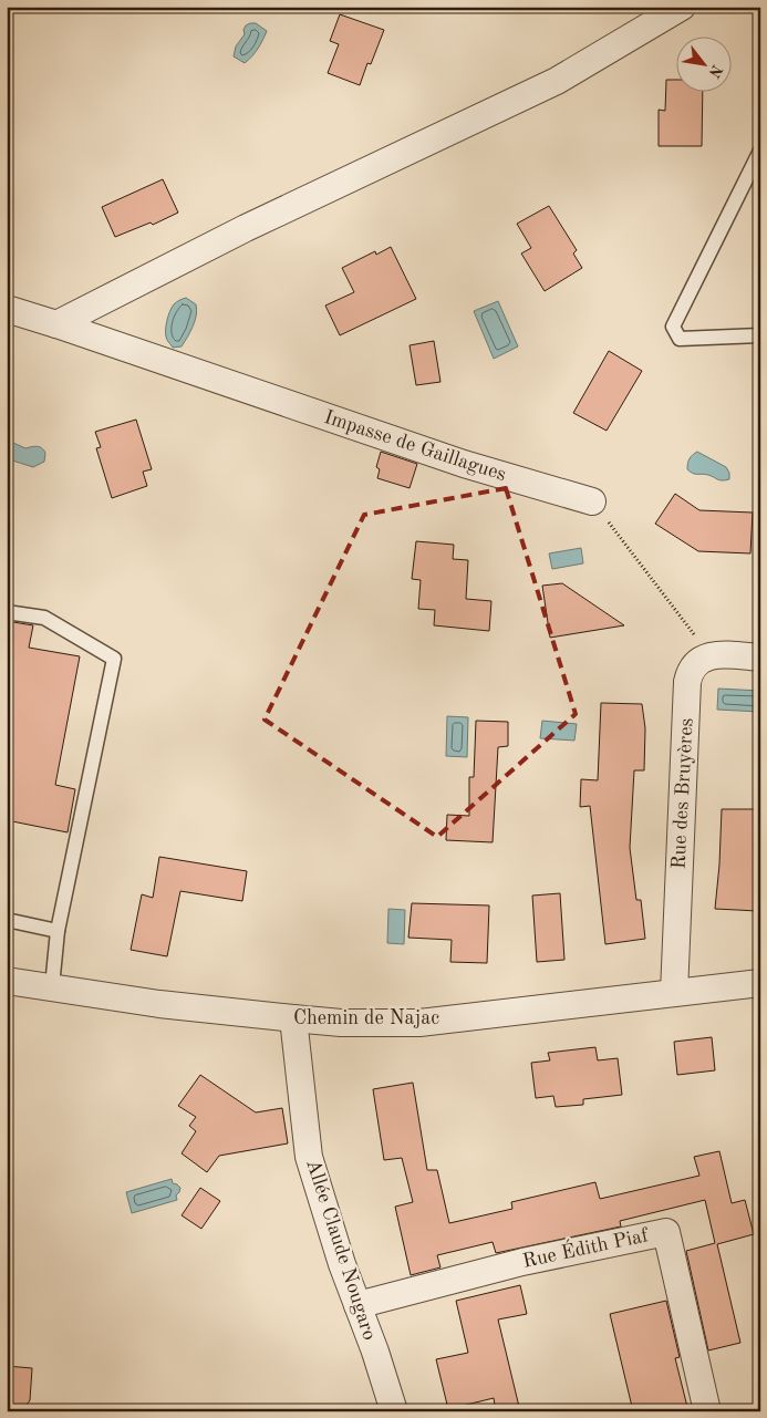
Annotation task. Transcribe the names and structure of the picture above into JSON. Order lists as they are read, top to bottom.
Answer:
{
  "streets": {
    "street": [
      "Impasse de Gaillagues",
      "Rue des Bruyères",
      "Chemin de Najac",
      "Rue Édith Piaf",
      "Allée Claude Nougaro"
    ]
  },
  "crossings": [
    ["Rue des Bruyères", "Chemin de Najac"],
    ["Chemin de Najac", "Allée Claude Nougaro"],
    ["Rue Édith Piaf", "Allée Claude Nougaro"]
  ],
  "north": "bottom right"
}
